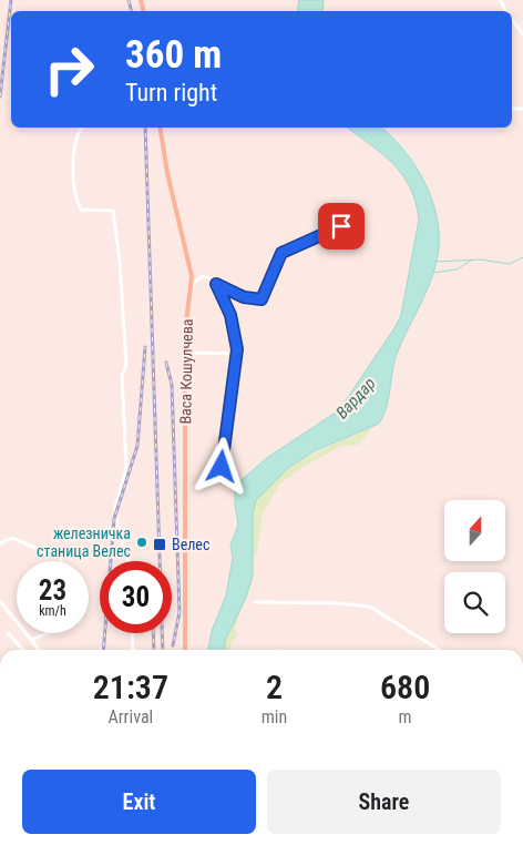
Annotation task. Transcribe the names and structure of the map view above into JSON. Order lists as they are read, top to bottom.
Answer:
{
  "streets": {
    "main road": ["Васа Кошулчева"]
  },
  "water": ["Вардар"],
  "places": {
    "other": ["железничка станица Велес"],
    "transit": ["Велес"]
  },
  "north": "top",
  "page": {
    "turn": ["360 m", "Turn right"],
    "speed": "23 km/h",
    "limit": "30",
    "eta": [
      "21:37",
      "Arrival",
      "2",
      "min",
      "680",
      "m"
    ],
    "buttons": ["Exit", "Share"]
  }
}
